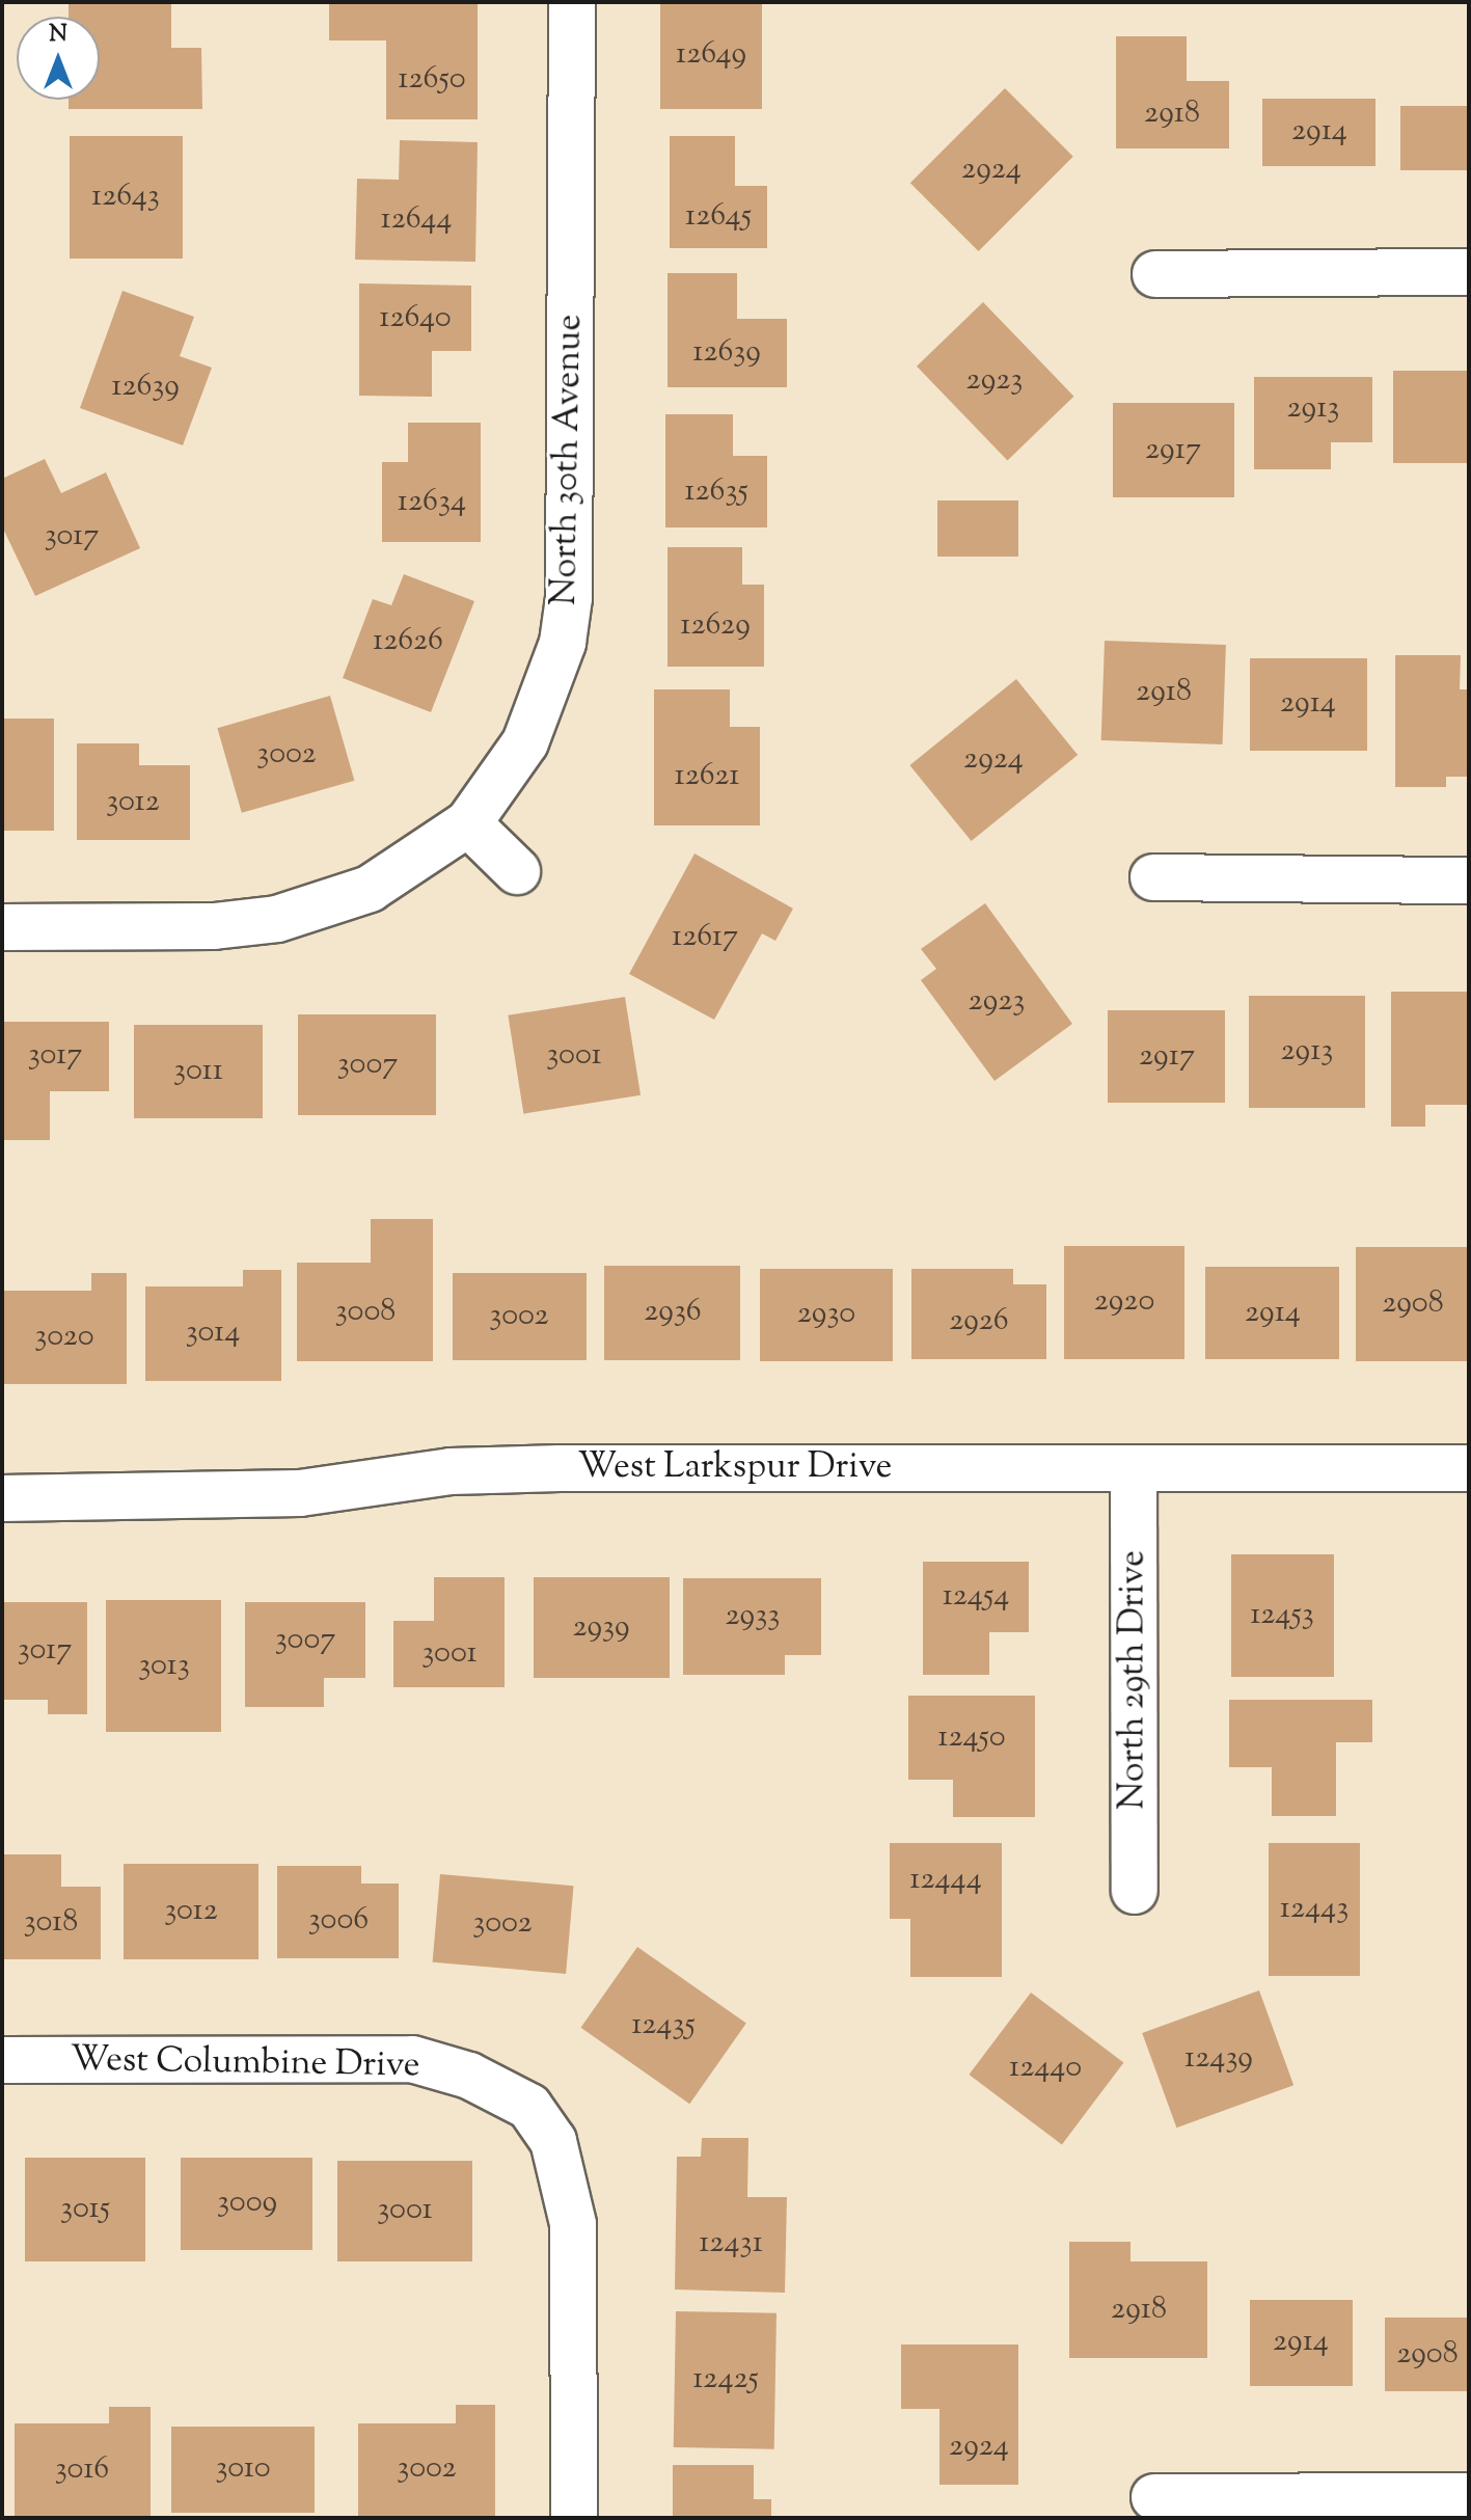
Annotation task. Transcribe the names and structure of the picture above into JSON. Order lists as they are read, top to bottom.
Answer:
{
  "streets": {
    "street": [
      "North 30th Avenue",
      "West Larkspur Drive",
      "North 29th Drive",
      "West Columbine Drive"
    ]
  },
  "crossings": [
    ["West Larkspur Drive", "North 29th Drive"]
  ],
  "house_numbers": [
    "12649",
    "12650",
    "2918",
    "2914",
    "2924",
    "12643",
    "12645",
    "12644",
    "12640",
    "12639",
    "2923",
    "12639",
    "2913",
    "2917",
    "12635",
    "12634",
    "3017",
    "12629",
    "12626",
    "2918",
    "2914",
    "3002",
    "2924",
    "12621",
    "3012",
    "12617",
    "2923",
    "2913",
    "3017",
    "3001",
    "2917",
    "3007",
    "3011",
    "2920",
    "2908",
    "3008",
    "2936",
    "2914",
    "2930",
    "3002",
    "2926",
    "3014",
    "3020",
    "12454",
    "12453",
    "2933",
    "2939",
    "3007",
    "3017",
    "3001",
    "3013",
    "12450",
    "12444",
    "12443",
    "3012",
    "3006",
    "3018",
    "3002",
    "12435",
    "12439",
    "12440",
    "3009",
    "3015",
    "3001",
    "12431",
    "2918",
    "2914",
    "2908",
    "12425",
    "2924",
    "3010",
    "3002",
    "3016"
  ],
  "north": "top"
}
